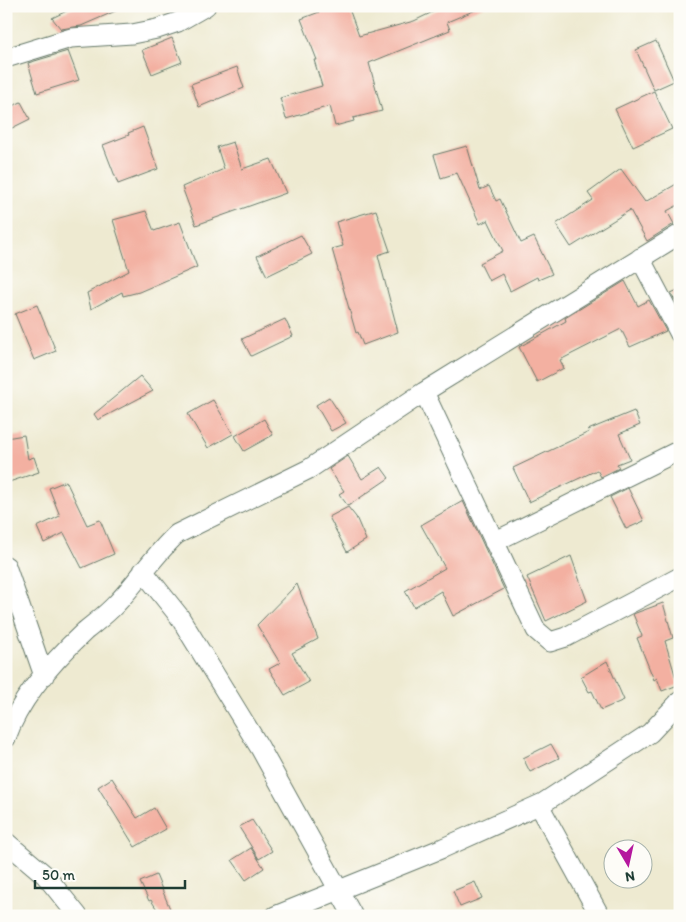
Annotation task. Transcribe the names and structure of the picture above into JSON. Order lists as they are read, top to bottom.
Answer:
{
  "scale_bar": "50 m",
  "north": "bottom"
}
